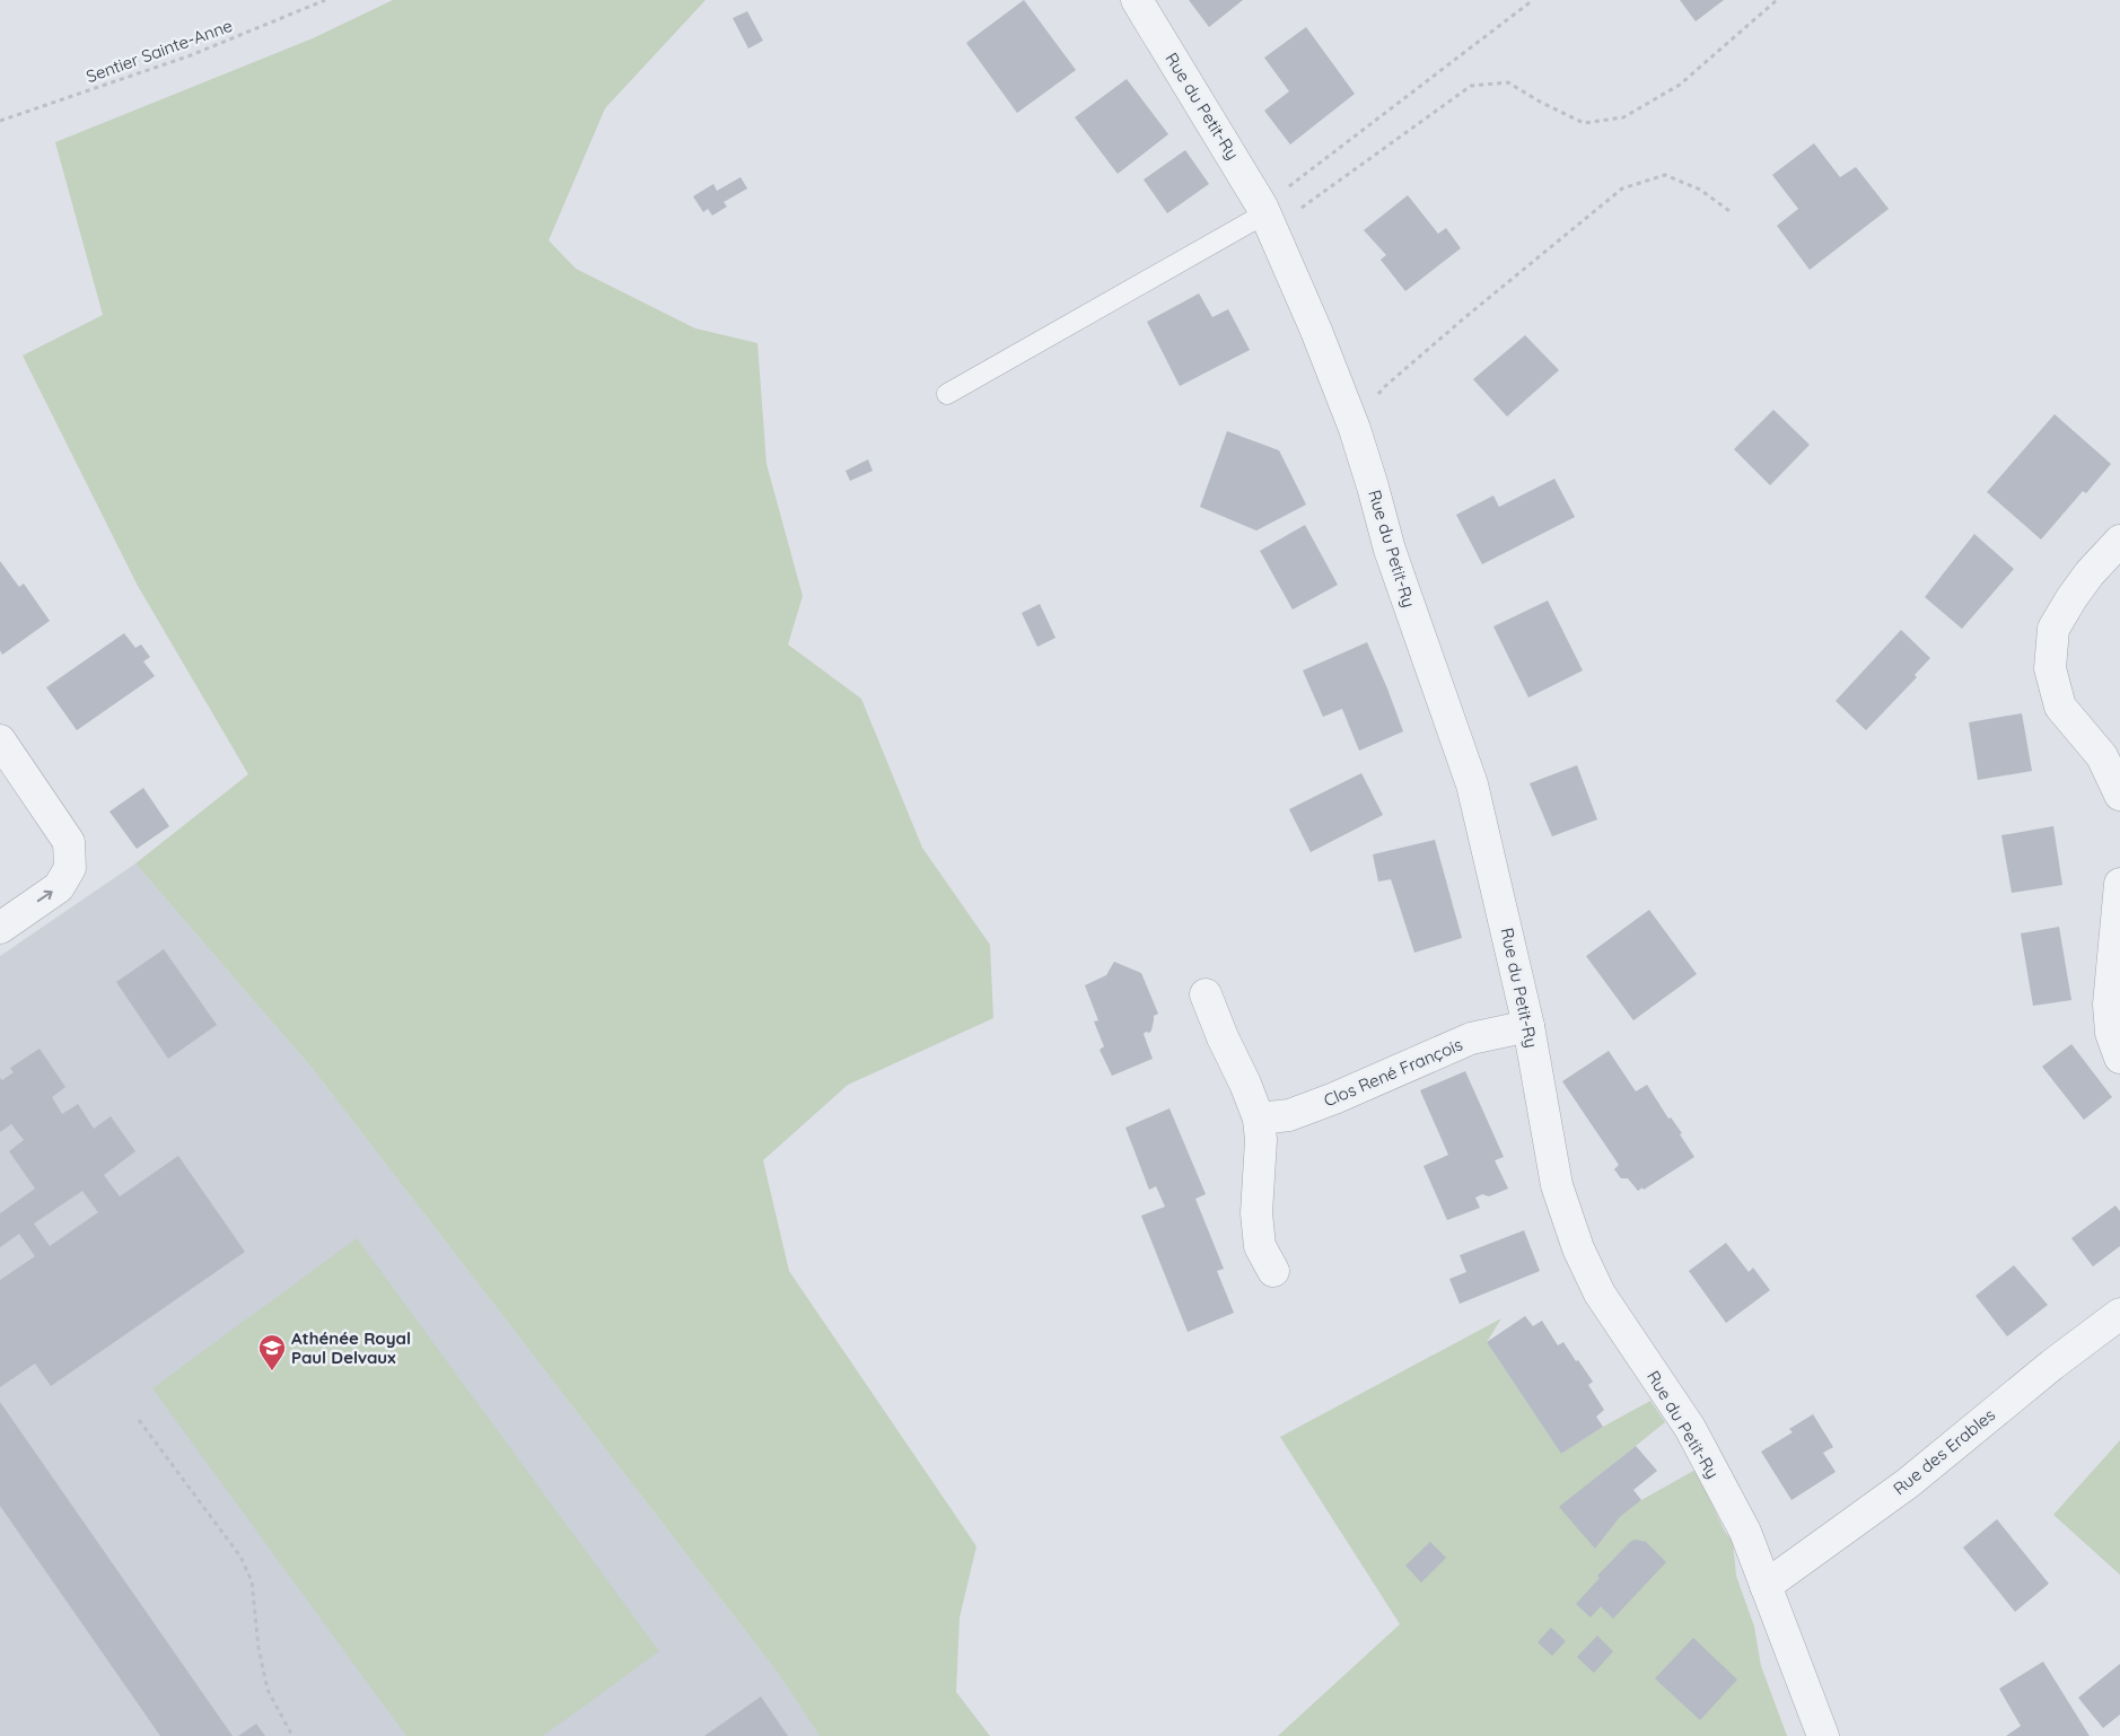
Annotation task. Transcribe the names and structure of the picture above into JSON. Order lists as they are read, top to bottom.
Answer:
{
  "streets": {
    "street": ["Rue du Petit-Ry", "Clos René François", "Rue des Erables"],
    "path": ["Sentier Sainte-Anne"]
  },
  "crossings": [
    ["Rue du Petit-Ry", "Clos René François"],
    ["Rue du Petit-Ry", "Rue des Erables"]
  ],
  "places": {
    "school or university": ["Athénée Royal Paul Delvaux"]
  }
}
